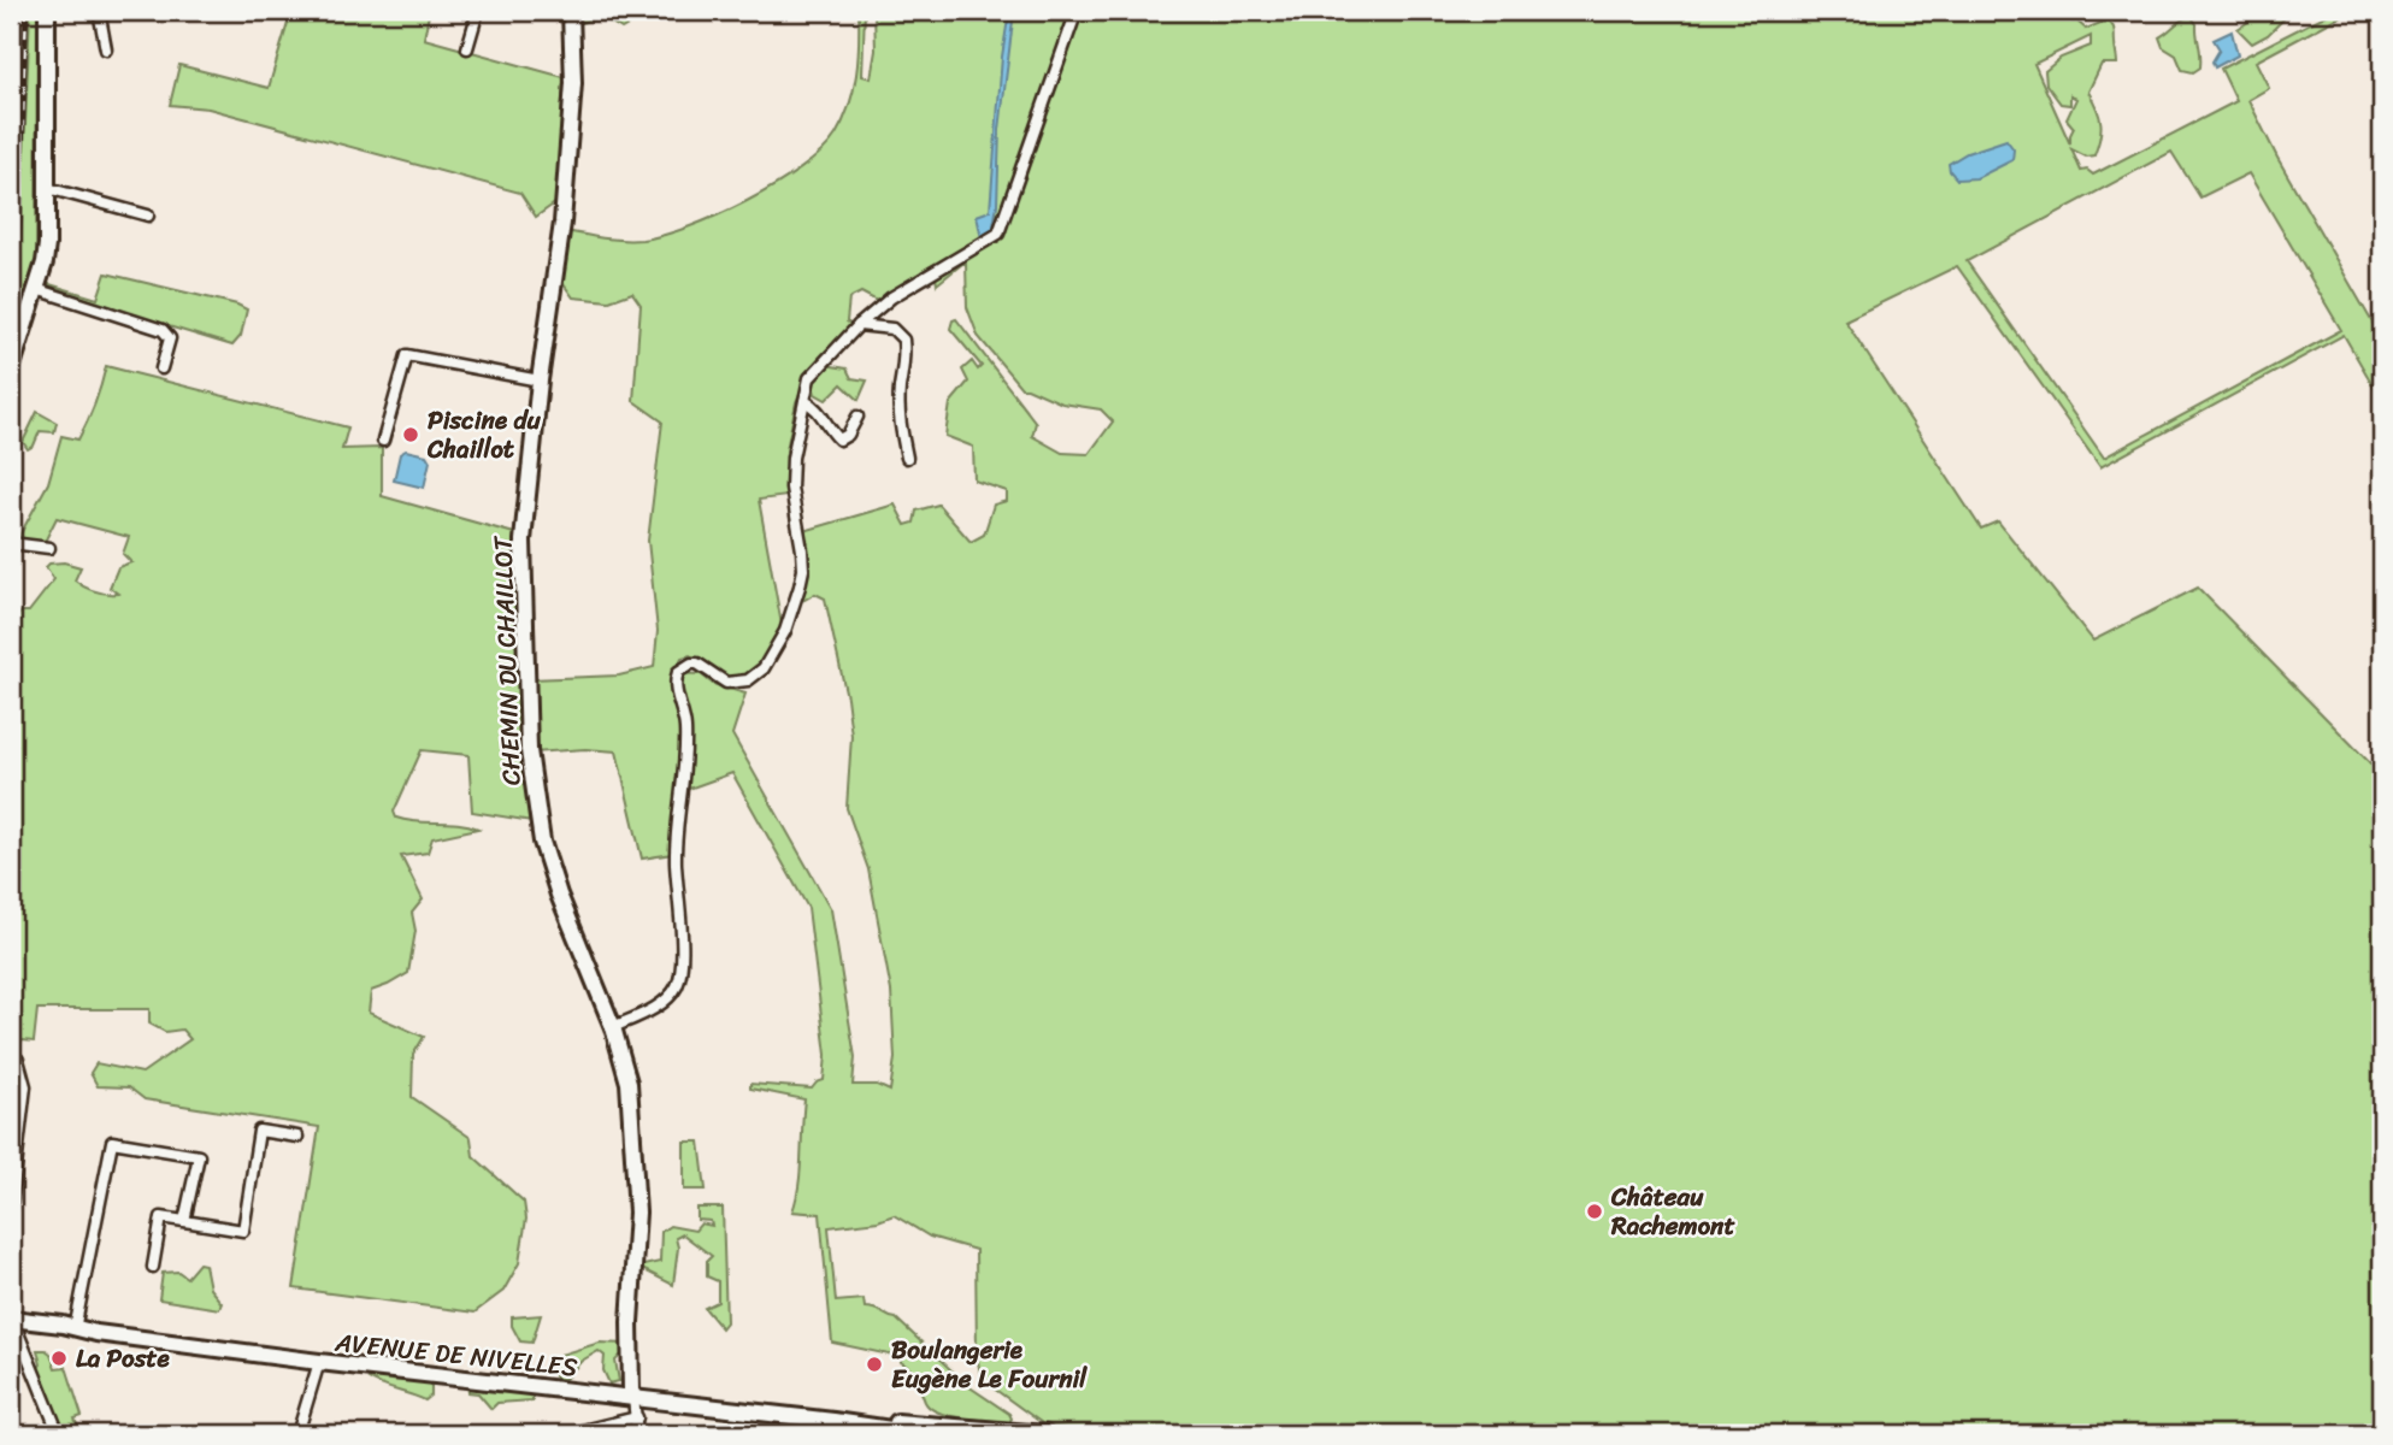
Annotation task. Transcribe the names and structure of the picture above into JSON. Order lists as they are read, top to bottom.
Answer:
{
  "streets": {
    "main road": ["CHEMIN DU CHAILLOT", "AVENUE DE NIVELLES"]
  },
  "crossings": [
    ["CHEMIN DU CHAILLOT", "AVENUE DE NIVELLES"]
  ],
  "places": [
    "Piscine du Chaillot",
    "Château Rachemont",
    "La Poste",
    "Boulangerie Eugène Le Fournil"
  ]
}
